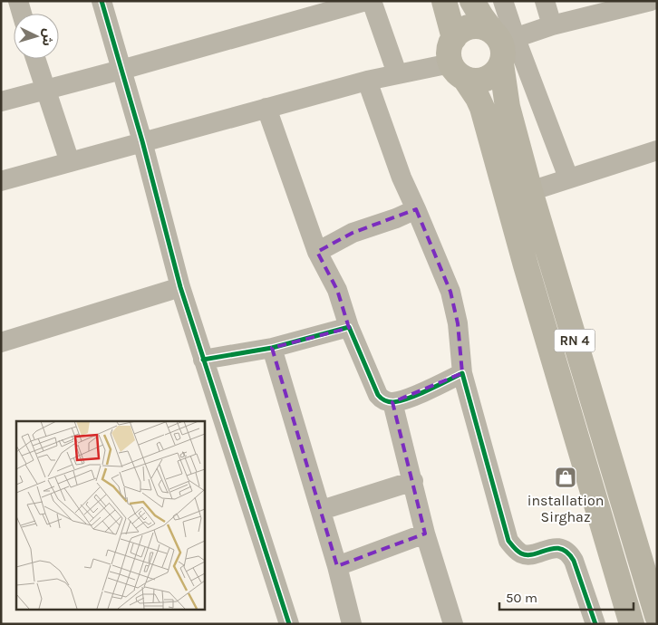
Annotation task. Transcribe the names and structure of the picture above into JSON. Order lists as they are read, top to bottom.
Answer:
{
  "streets": {
    "highway": ["RN 4"]
  },
  "places": {
    "shop": ["installation Sirghaz"]
  },
  "scale_bar": "50 m",
  "north": "right"
}
